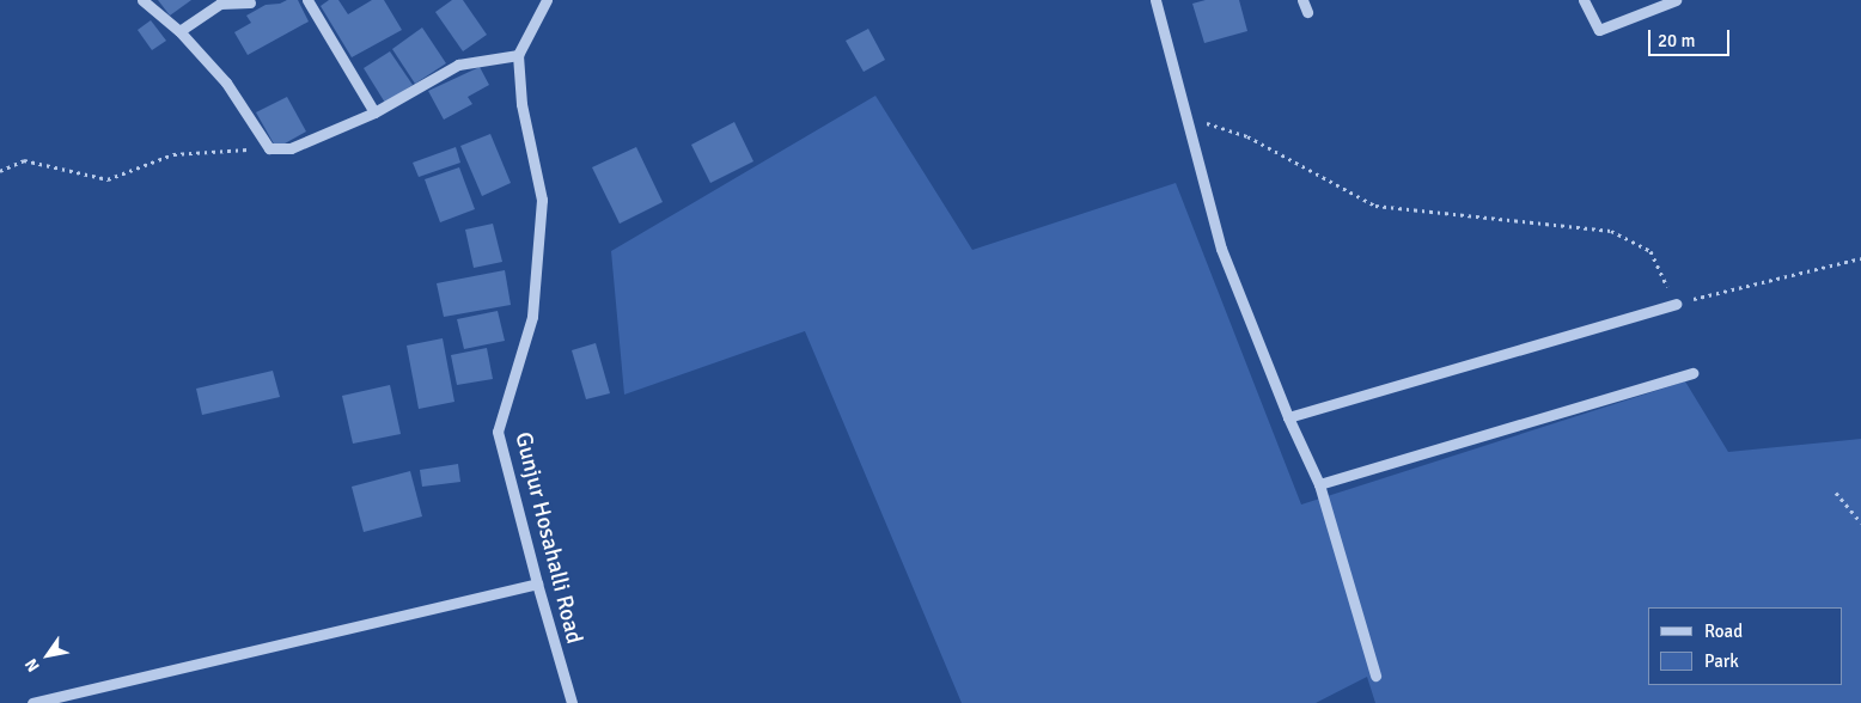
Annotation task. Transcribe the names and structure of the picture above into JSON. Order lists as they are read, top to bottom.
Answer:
{
  "streets": {
    "street": ["Gunjur Hosahalli Road"]
  },
  "legend": ["Road", "Park"],
  "scale_bar": "20 m",
  "north": "bottom left"
}
